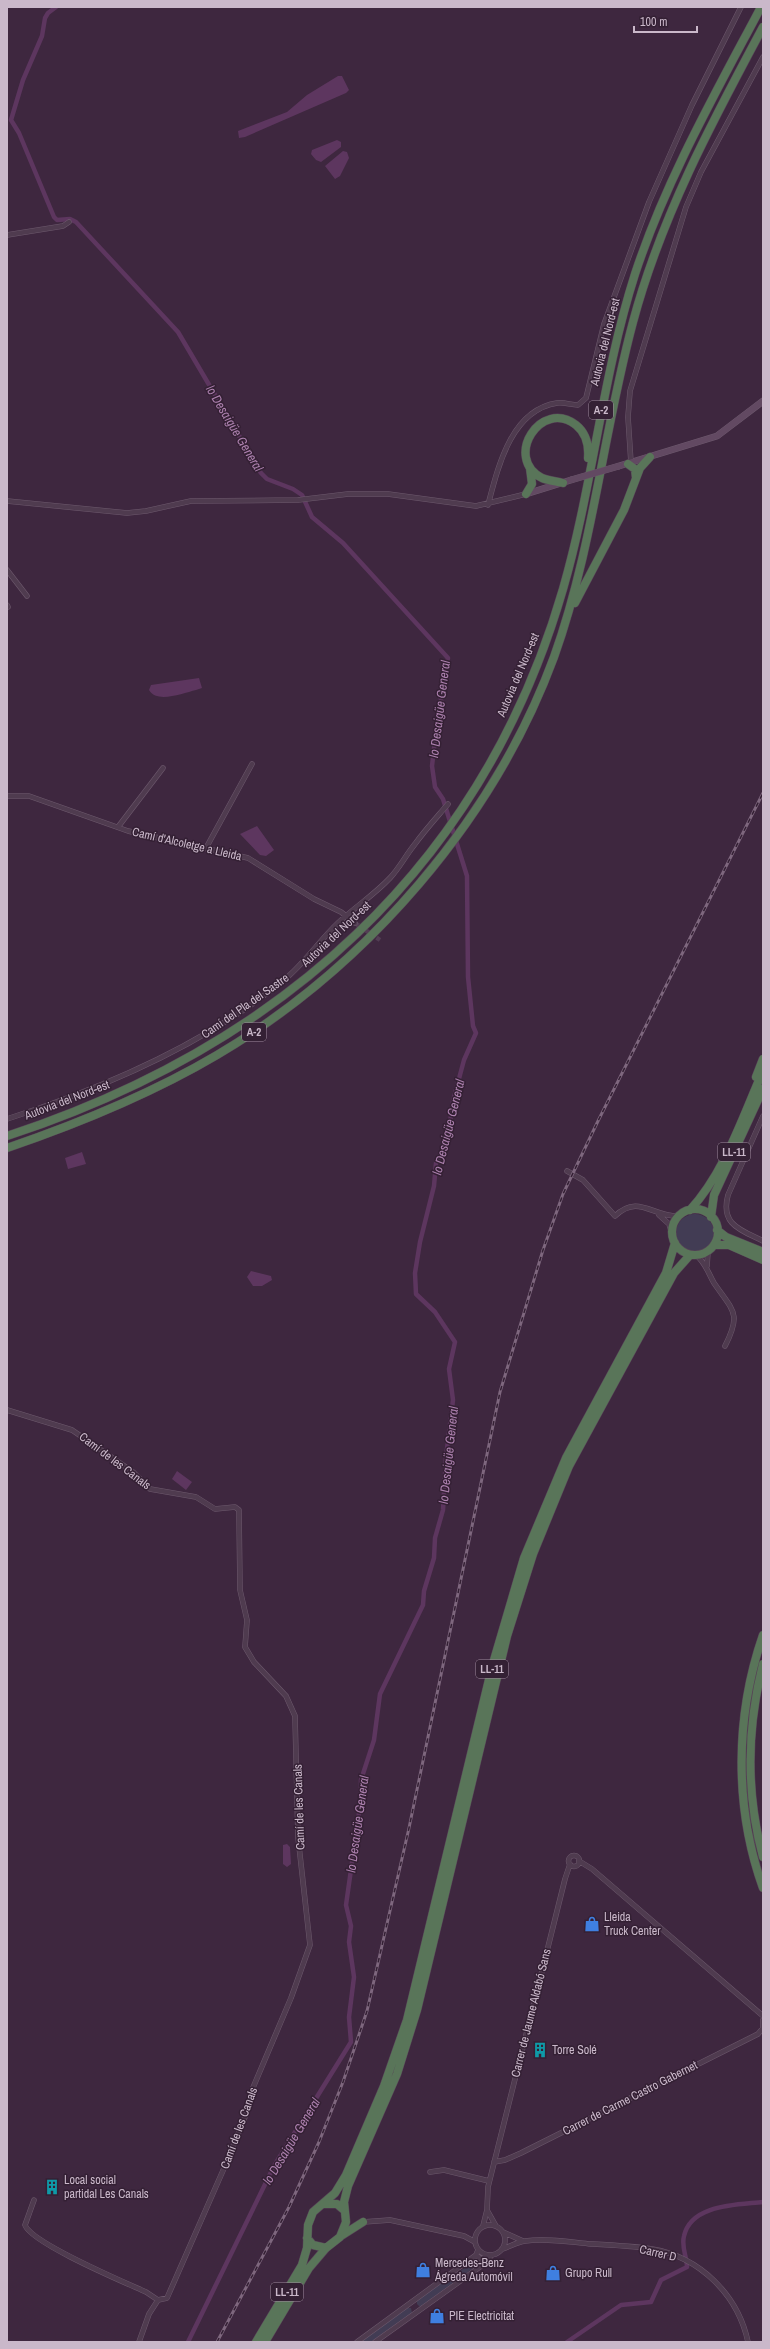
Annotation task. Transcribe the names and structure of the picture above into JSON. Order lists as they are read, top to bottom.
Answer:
{
  "streets": {
    "highway": ["Autovia del Nord-est", "A-2", "LL-11"],
    "street": [
      "Camí d'Alcoletge a Lleida",
      "Camí del Pla del Sastre",
      "Camí de les Canals",
      "Carrer de Jaume Aldabó Sans",
      "Carrer de Carme Castro Gabernet",
      "Carrer D"
    ]
  },
  "crossings": [
    ["Autovia del Nord-est", "A-2"],
    ["Camí d'Alcoletge a Lleida", "Camí del Pla del Sastre"],
    ["Carrer de Jaume Aldabó Sans", "Carrer de Carme Castro Gabernet"],
    ["Carrer de Jaume Aldabó Sans", "Carrer D"]
  ],
  "water": ["lo Desaigüe General"],
  "places": {
    "shop": [
      "Lleida Truck Center",
      "Mercedes-Benz Ágreda Automóvil",
      "Grupo Rull",
      "PIE Electricitat"
    ],
    "building": ["Torre Solé", "Local social partidal Les Canals"]
  },
  "scale_bar": "100 m"
}
